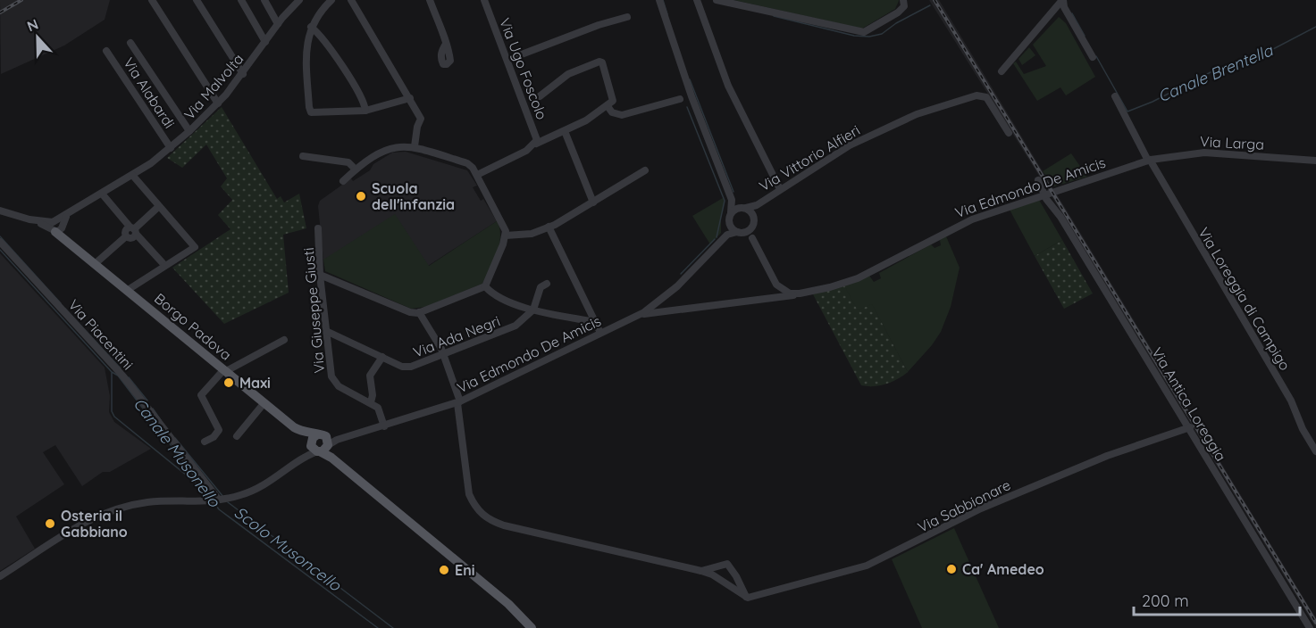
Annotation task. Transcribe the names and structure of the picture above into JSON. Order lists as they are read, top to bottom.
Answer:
{
  "streets": {
    "main road": ["Borgo Padova"],
    "street": [
      "Via Ugo Foscolo",
      "Via Malvolta",
      "Via Alabardi",
      "Via Larga",
      "Via Vittorio Alfieri",
      "Via Edmondo De Amicis",
      "Via Loreggia di Campigo",
      "Via Giuseppe Giusti",
      "Via Piacentini",
      "Via Ada Negri",
      "Via Antica Loreggia",
      "Via Sabbionare"
    ]
  },
  "crossings": [
    ["Via Malvolta", "Via Alabardi"],
    ["Via Malvolta", "Borgo Padova"],
    ["Via Larga", "Via Edmondo De Amicis"],
    ["Via Larga", "Via Loreggia di Campigo"],
    ["Via Edmondo De Amicis", "Via Loreggia di Campigo"],
    ["Via Edmondo De Amicis", "Borgo Padova"],
    ["Via Edmondo De Amicis", "Via Piacentini"],
    ["Via Edmondo De Amicis", "Via Antica Loreggia"],
    ["Via Giuseppe Giusti", "Via Ada Negri"],
    ["Via Antica Loreggia", "Via Sabbionare"]
  ],
  "water": ["Canale Brentella", "Canale Musonello", "Scolo Musoncello"],
  "places": [
    "Scuola dell'infanzia",
    "Maxi",
    "Osteria il Gabbiano",
    "Ca' Amedeo",
    "Eni"
  ],
  "scale_bar": "200 m",
  "north": "top"
}
